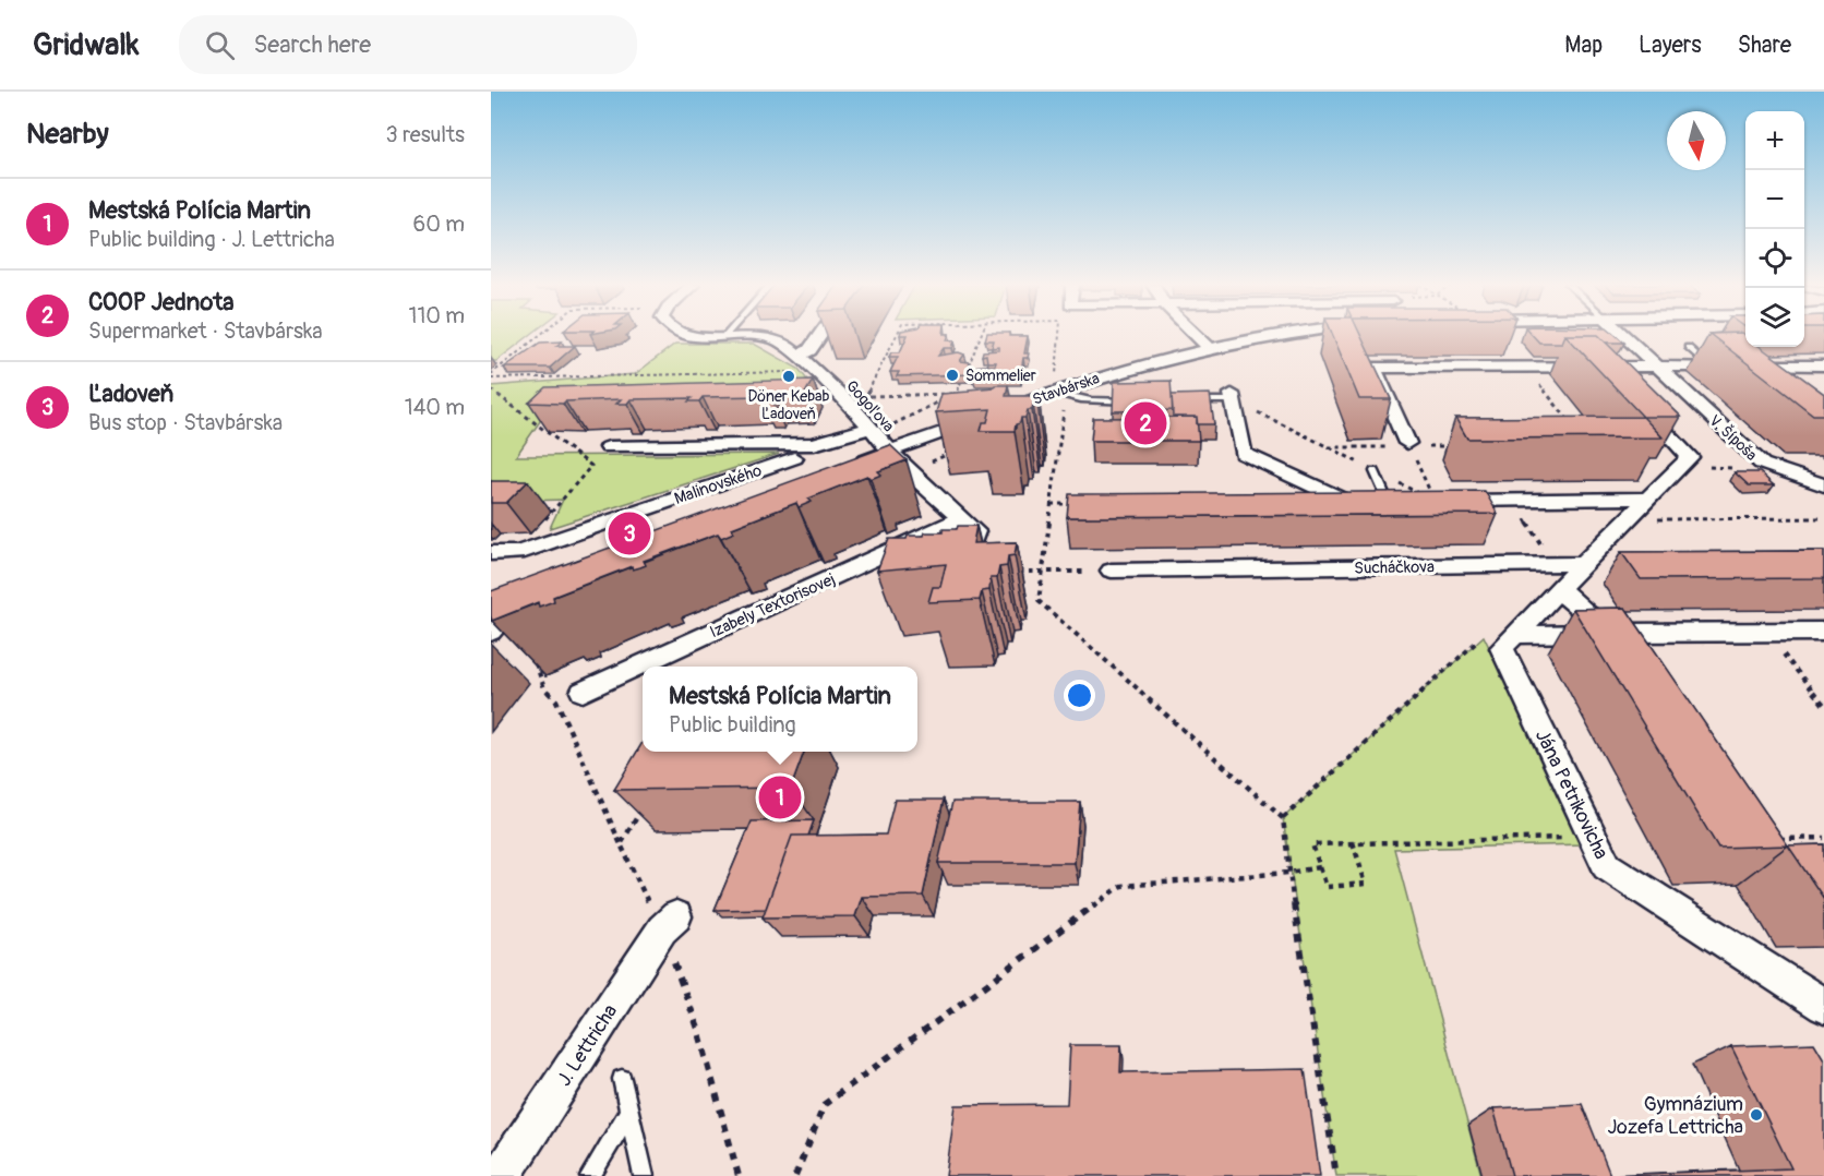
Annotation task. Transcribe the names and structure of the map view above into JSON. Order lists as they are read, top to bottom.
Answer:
{
  "streets": {
    "street": [
      "Stavbárska",
      "Gogoľova",
      "V. Šípoša",
      "Malinovského",
      "Sucháčkova",
      "Izabely Textorisovej",
      "Jána Petrikovicha",
      "J. Lettricha"
    ]
  },
  "crossings": [
    ["Stavbárska", "Gogoľova"],
    ["Gogoľova", "Malinovského"],
    ["Sucháčkova", "Jána Petrikovicha"]
  ],
  "places": ["Sommelier", "Döner Kebab Ľadoveň", "Gymnázium Jozefa Lettricha"],
  "north": "bottom",
  "page": {
    "header": "Gridwalk",
    "search": "Search here",
    "nav": ["Map", "Layers", "Share"],
    "heading": ["Nearby", "3 results"],
    "map_buttons": ["+", "−"],
    "list": [
      {
        "mark": "1",
        "name": "Mestská Polícia Martin",
        "note": "Public building · J. Lettricha",
        "value": "60 m"
      },
      {
        "mark": "2",
        "name": "COOP Jednota",
        "note": "Supermarket · Stavbárska",
        "value": "110 m"
      },
      {
        "mark": "3",
        "name": "Ľadoveň",
        "note": "Bus stop · Stavbárska",
        "value": "140 m"
      }
    ],
    "pins": ["2", "3", "1"],
    "popup": ["Mestská Polícia Martin", "Public building"]
  }
}
